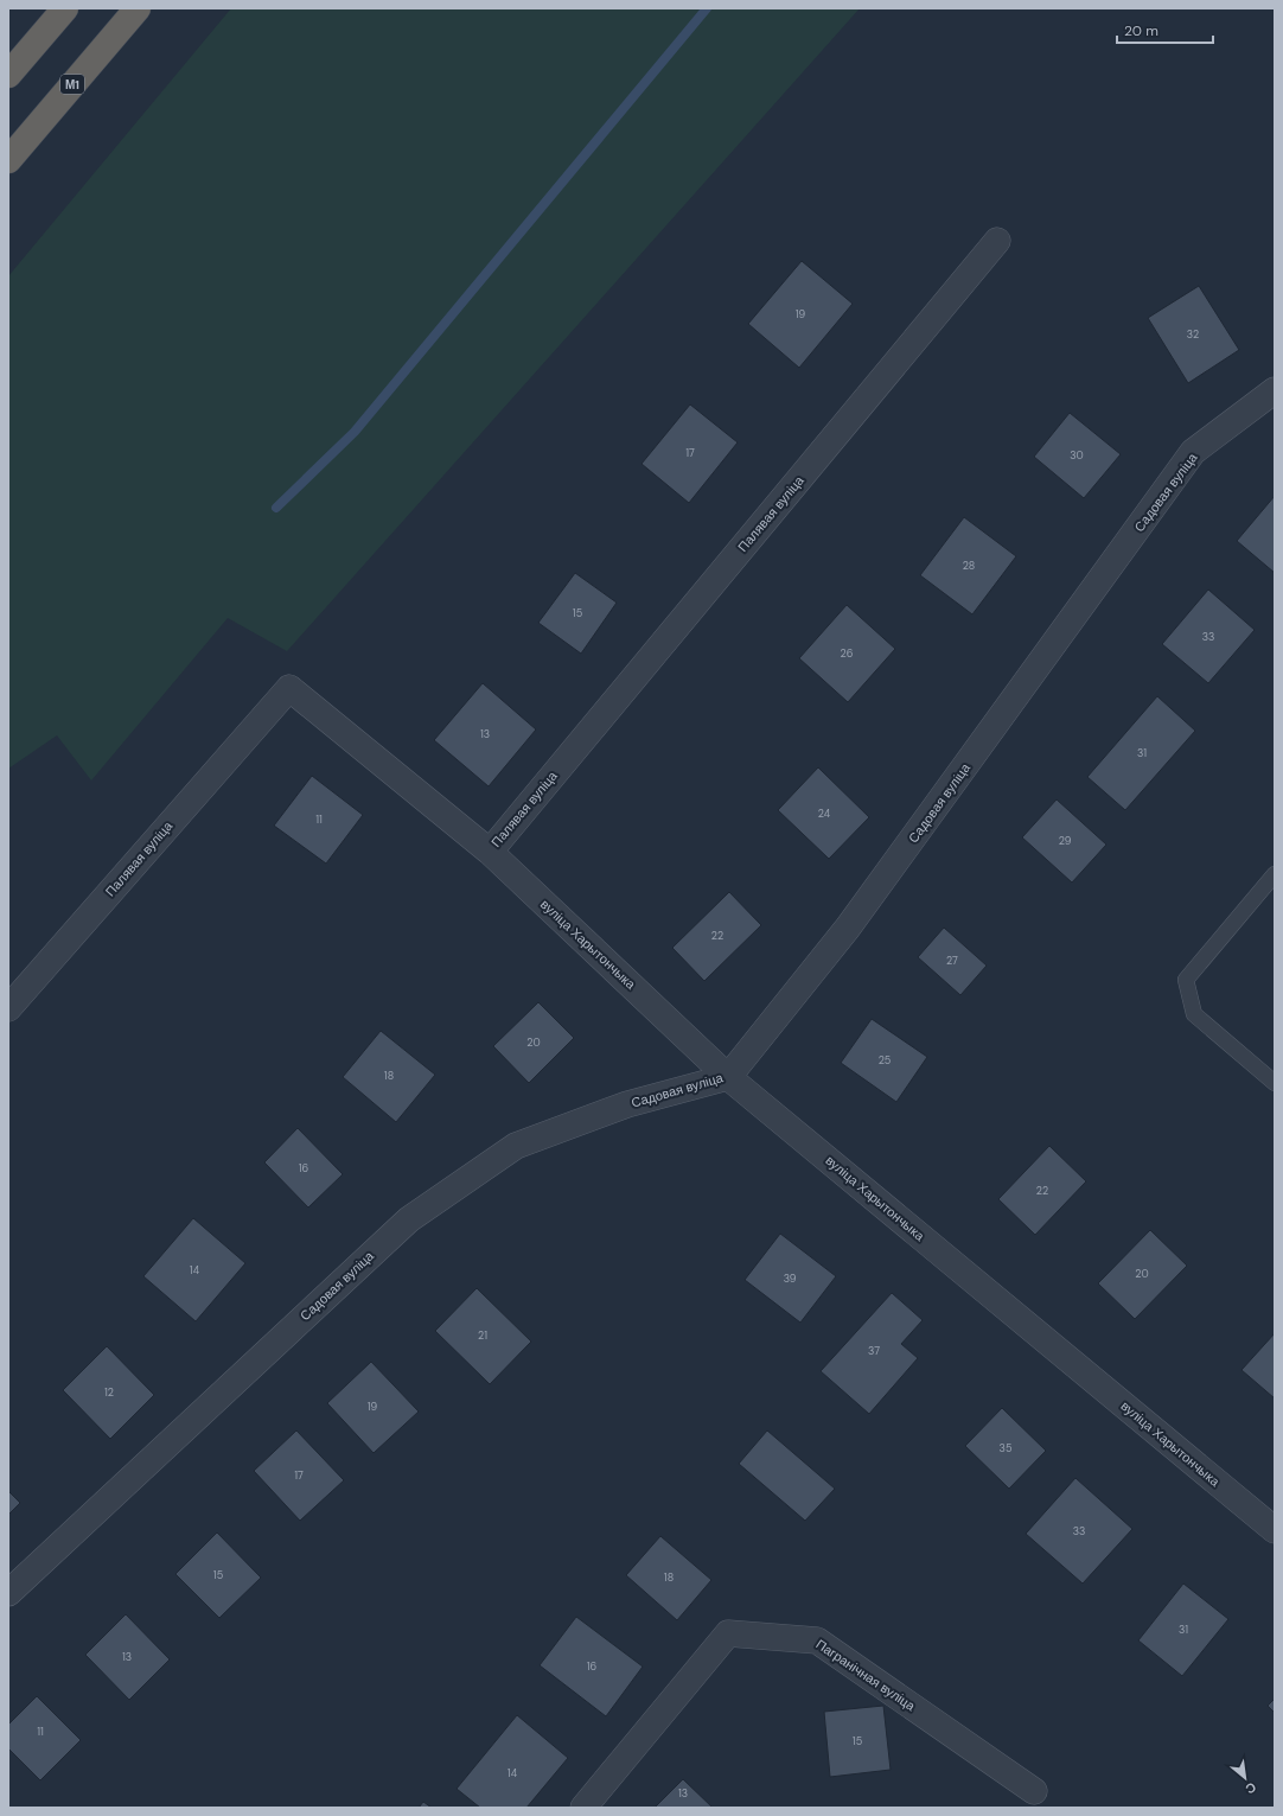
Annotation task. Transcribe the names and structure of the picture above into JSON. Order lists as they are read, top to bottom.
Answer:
{
  "streets": {
    "highway": ["М1"],
    "street": [
      "Садовая вуліца",
      "Палявая вуліца",
      "вуліца Харытончыка",
      "Пагранічная вуліца"
    ]
  },
  "crossings": [
    ["Садовая вуліца", "вуліца Харытончыка"],
    ["Палявая вуліца", "вуліца Харытончыка"]
  ],
  "house_numbers": [
    "19",
    "32",
    "17",
    "30",
    "28",
    "15",
    "33",
    "26",
    "13",
    "31",
    "24",
    "11",
    "29",
    "22",
    "27",
    "20",
    "25",
    "18",
    "16",
    "22",
    "14",
    "20",
    "39",
    "21",
    "37",
    "12",
    "19",
    "35",
    "17",
    "33",
    "15",
    "18",
    "31",
    "13",
    "16",
    "11",
    "15",
    "14",
    "13"
  ],
  "scale_bar": "20 m",
  "north": "bottom right"
}
